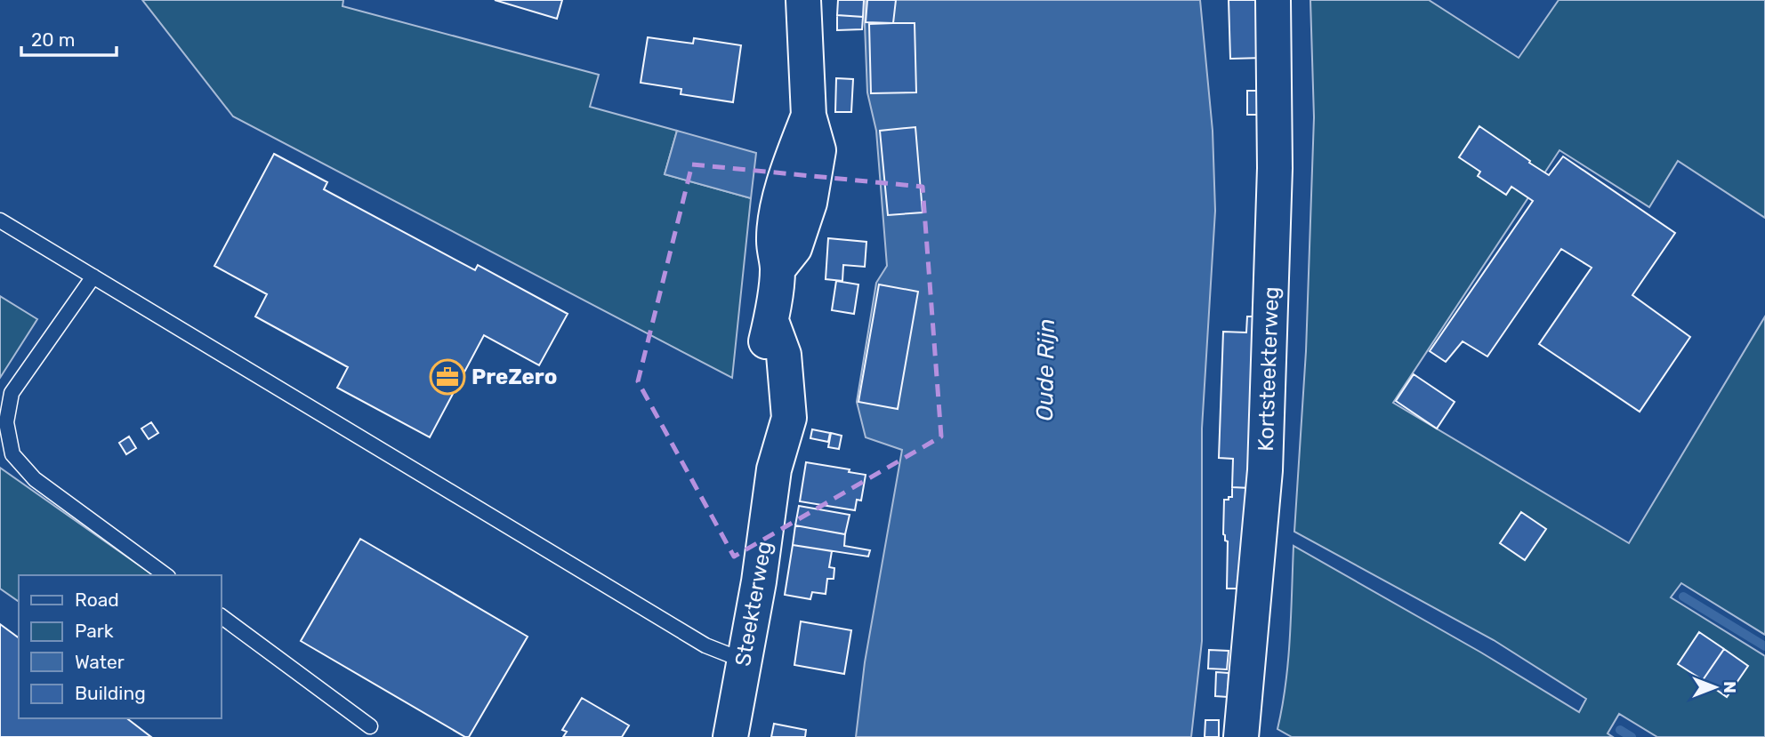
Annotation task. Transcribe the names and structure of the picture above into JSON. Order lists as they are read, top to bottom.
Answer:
{
  "streets": {
    "main road": ["Kortsteekterweg", "Steekterweg"]
  },
  "water": ["Oude Rijn"],
  "places": {
    "office": ["PreZero"]
  },
  "legend": [
    "Road",
    "Park",
    "Water",
    "Building"
  ],
  "scale_bar": "20 m",
  "north": "right"
}
